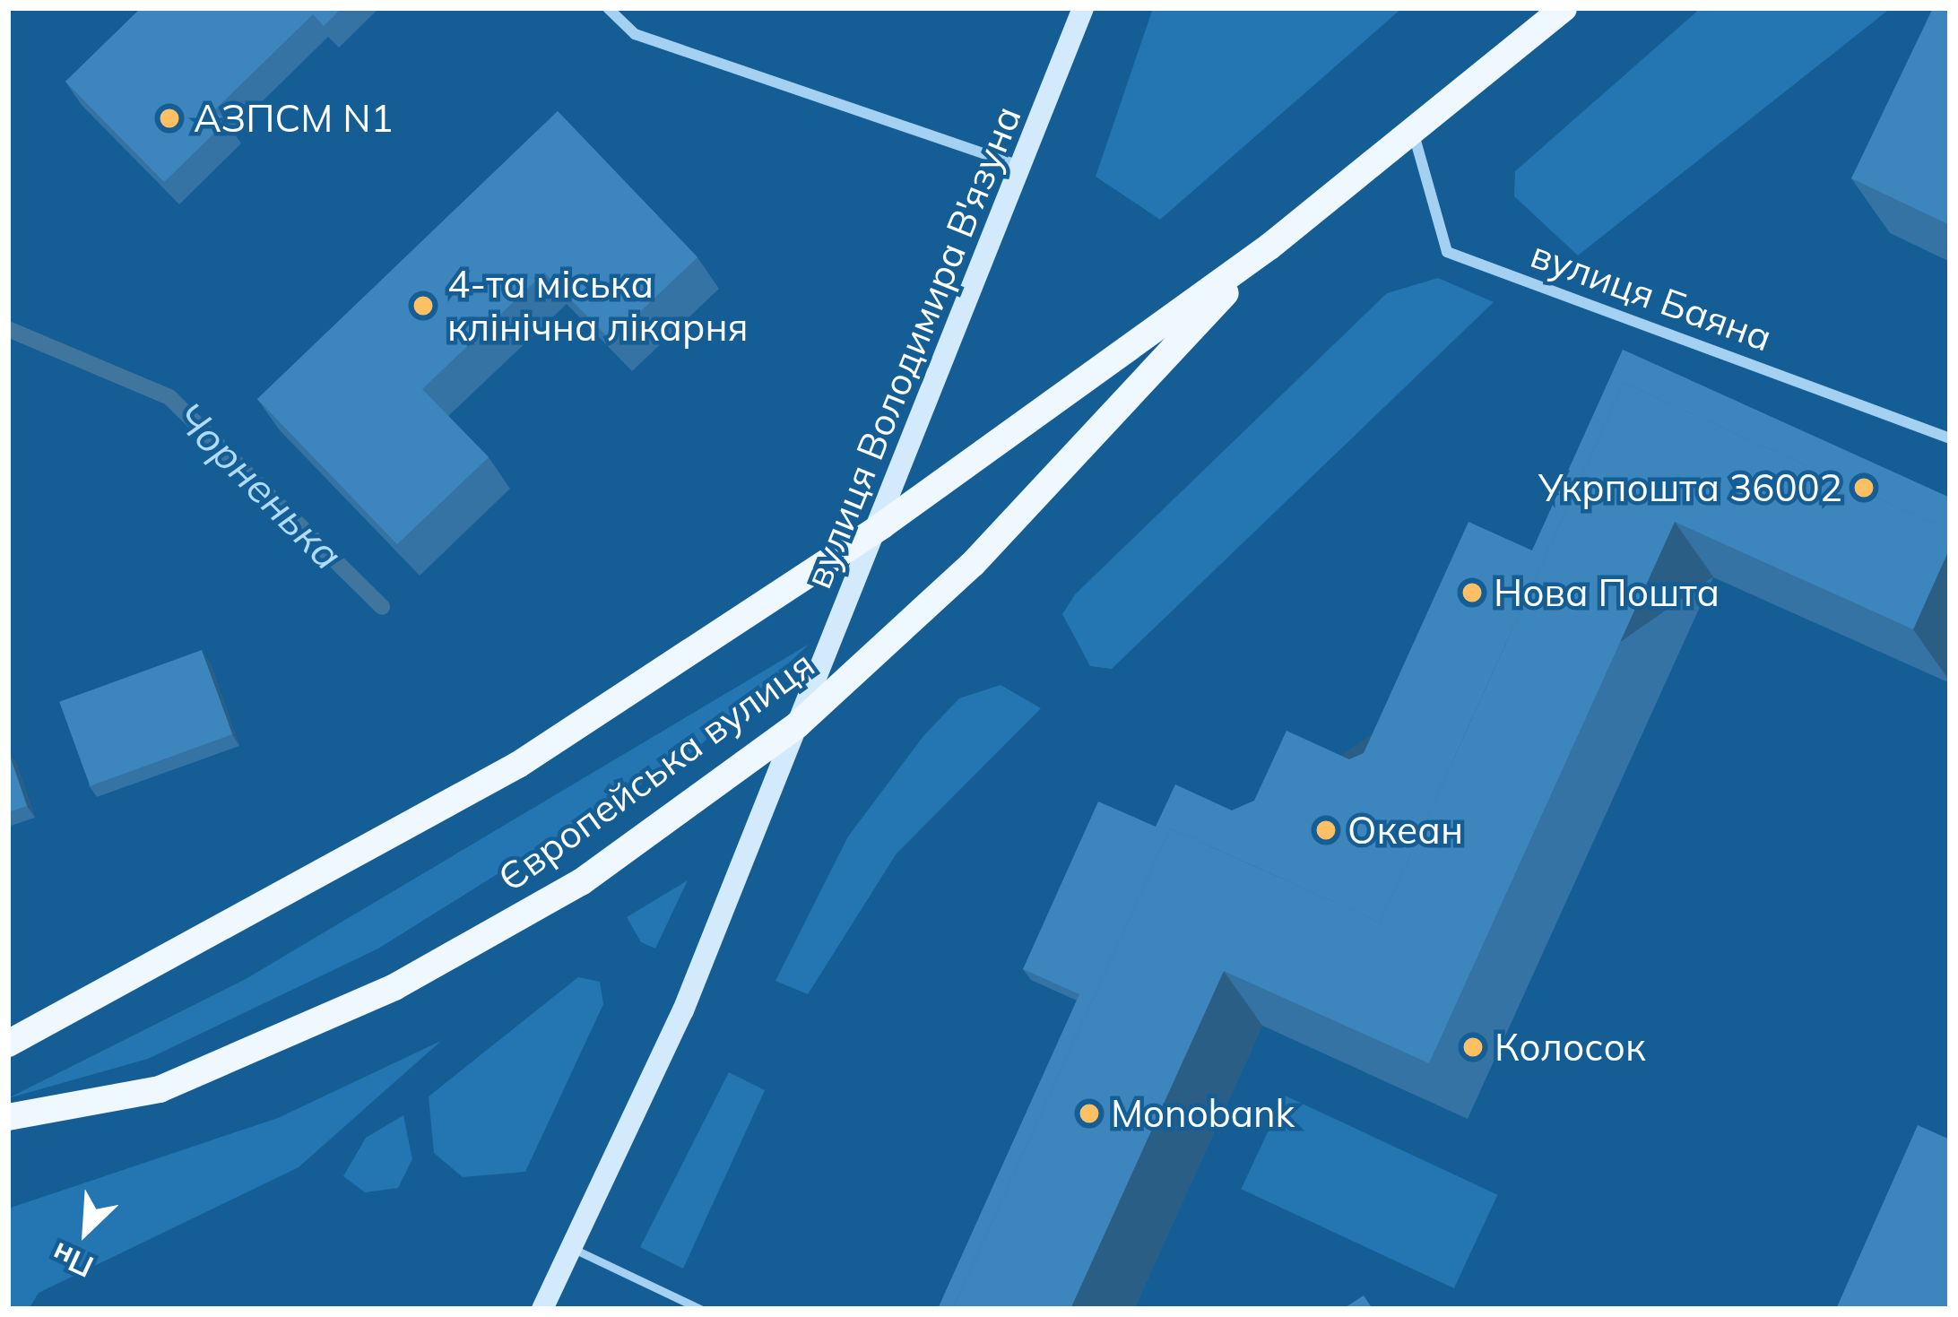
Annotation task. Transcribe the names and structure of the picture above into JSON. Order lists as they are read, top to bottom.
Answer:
{
  "streets": {
    "main road": ["вулиця Володимира В'язуна", "Європейська вулиця"],
    "street": ["вулиця Баяна"]
  },
  "crossings": [
    ["вулиця Баяна", "Європейська вулиця"],
    ["вулиця Володимира В'язуна", "Європейська вулиця"]
  ],
  "water": ["Чорненька"],
  "places": [
    "АЗПСМ N1",
    "4-та міська клінічна лікарня",
    "Укрпошта 36002",
    "Нова Пошта",
    "Океан",
    "Колосок",
    "Monobank"
  ],
  "north": "bottom left"
}
